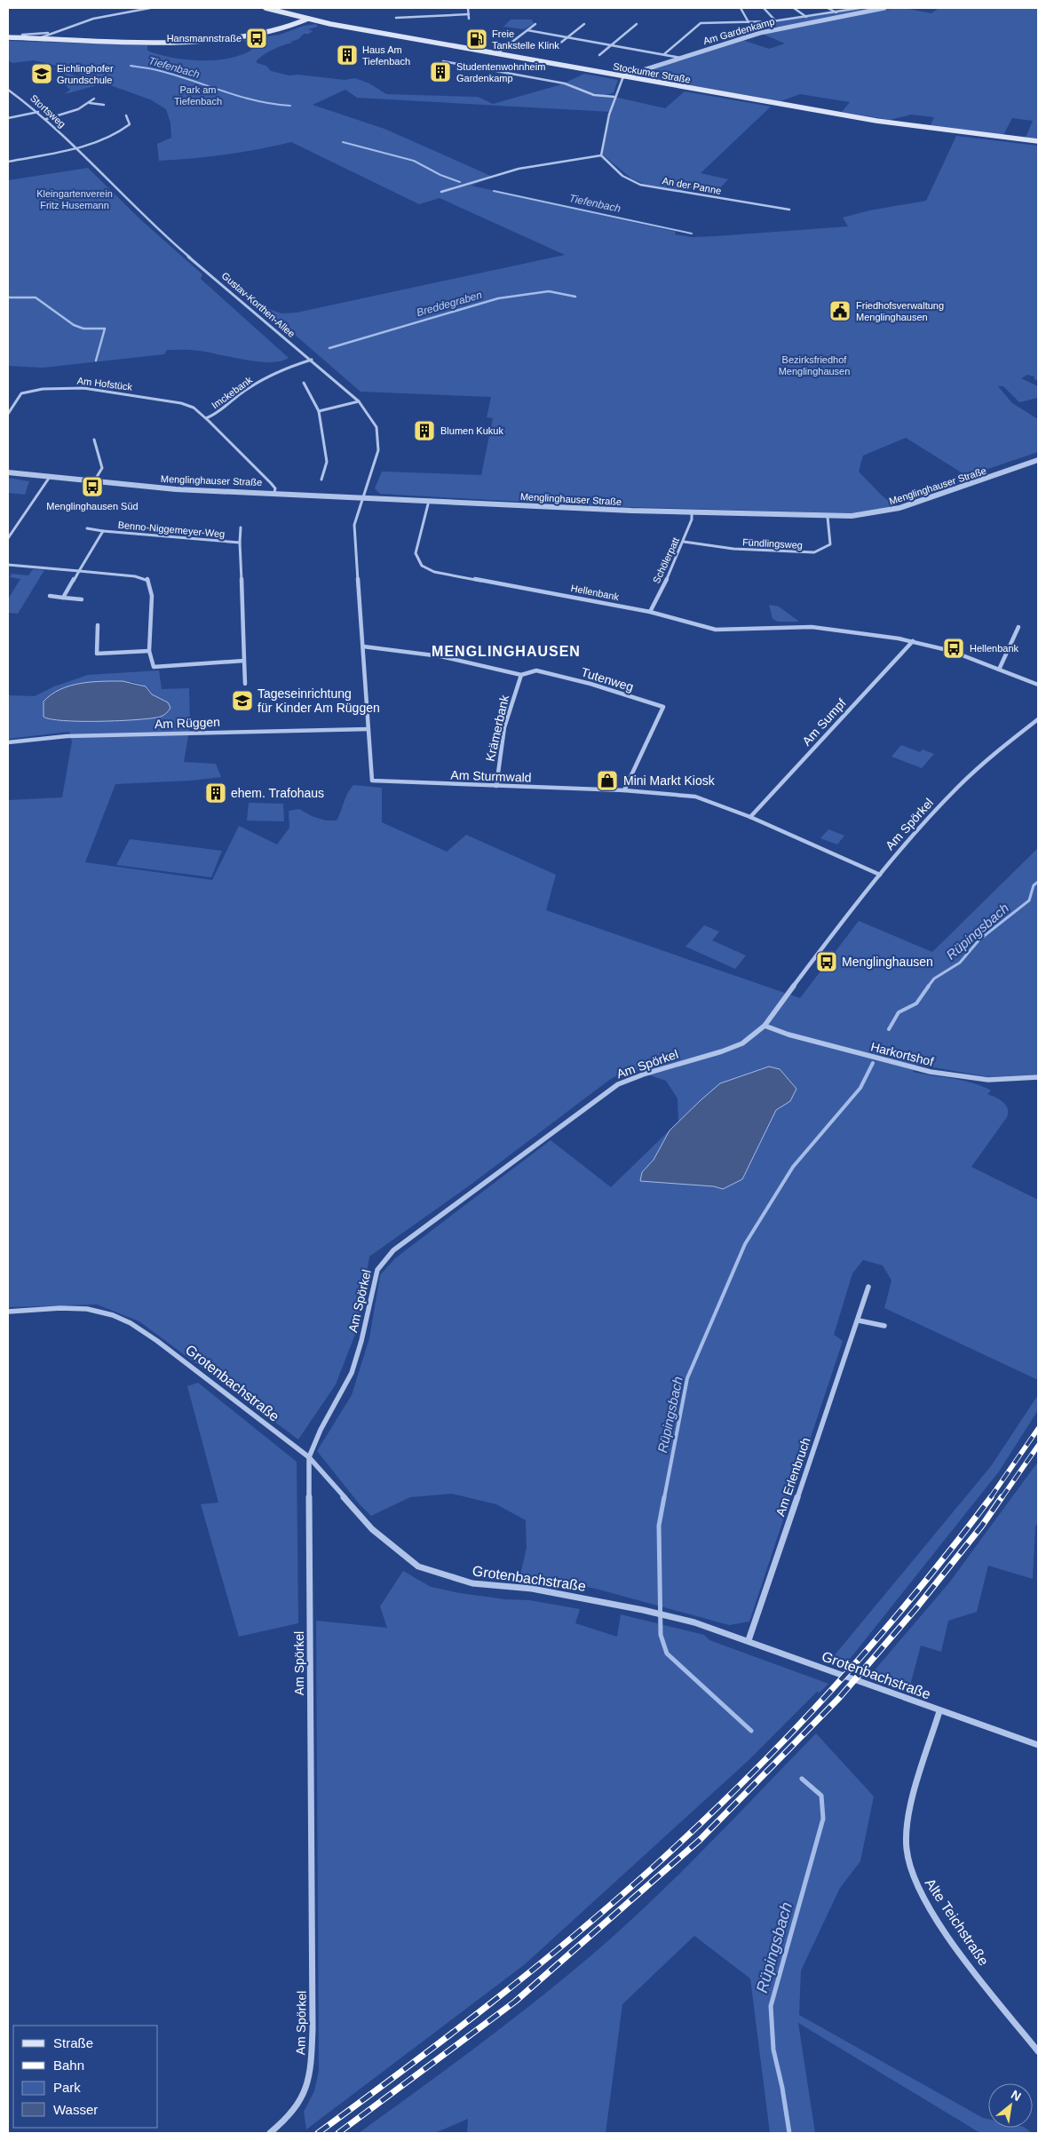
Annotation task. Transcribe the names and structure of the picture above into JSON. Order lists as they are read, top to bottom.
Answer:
{
  "streets": {
    "main road": ["Stockumer Straße"],
    "street": [
      "Am Gardenkamp",
      "Stortsweg",
      "An der Panne",
      "Gustav-Korthen-Allee",
      "Am Hofstück",
      "Imckebank",
      "Menglinghauser Straße",
      "Benno-Niggemeyer-Weg",
      "Fündlingsweg",
      "Schölerpatt",
      "Hellenbank",
      "Tutenweg",
      "Am Sumpf",
      "Am Rüggen",
      "Krämerbank",
      "Am Sturmwald",
      "Am Spörkel",
      "Harkortshof",
      "Grotenbachstraße",
      "Am Erlenbruch",
      "Alte Teichstraße"
    ]
  },
  "crossings": [
    ["Am Gardenkamp", "Stockumer Straße"],
    ["Stortsweg", "Gustav-Korthen-Allee"],
    ["Gustav-Korthen-Allee", "Imckebank"],
    ["Gustav-Korthen-Allee", "Menglinghauser Straße"],
    ["Gustav-Korthen-Allee", "Am Sturmwald"],
    ["Am Hofstück", "Imckebank"],
    ["Imckebank", "Menglinghauser Straße"],
    ["Menglinghauser Straße", "Fündlingsweg"],
    ["Menglinghauser Straße", "Schölerpatt"],
    ["Menglinghauser Straße", "Hellenbank"],
    ["Menglinghauser Straße", "Am Sturmwald"],
    ["Fündlingsweg", "Schölerpatt"],
    ["Schölerpatt", "Hellenbank"],
    ["Hellenbank", "Am Sumpf"],
    ["Tutenweg", "Krämerbank"],
    ["Tutenweg", "Am Sturmwald"],
    ["Am Sumpf", "Am Sturmwald"],
    ["Am Rüggen", "Am Sturmwald"],
    ["Krämerbank", "Am Sturmwald"],
    ["Am Sturmwald", "Am Spörkel"],
    ["Am Spörkel", "Harkortshof"],
    ["Am Spörkel", "Grotenbachstraße"],
    ["Grotenbachstraße", "Am Erlenbruch"],
    ["Grotenbachstraße", "Alte Teichstraße"]
  ],
  "districts": ["MENGLINGHAUSEN"],
  "water": ["Tiefenbach", "Breddegraben", "Rüpingsbach"],
  "parks": ["Park am Tiefenbach", "Kleingartenverein Fritz Husemann", "Bezirksfriedhof Menglinghausen"],
  "places": {
    "bus stop": [
      "Hansmannstraße",
      "Menglinghausen Süd",
      "Hellenbank",
      "Menglinghausen"
    ],
    "fuel station": ["Freie Tankstelle Klink"],
    "building": [
      "Haus Am Tiefenbach",
      "Studentenwohnheim Gardenkamp",
      "Blumen Kukuk",
      "ehem. Trafohaus"
    ],
    "school or university": ["Eichlinghofer Grundschule", "Tageseinrichtung für Kinder Am Rüggen"],
    "public building": ["Friedhofsverwaltung Menglinghausen"],
    "shop": ["Mini Markt Kiosk"]
  },
  "legend": [
    "Straße",
    "Bahn",
    "Park",
    "Wasser"
  ],
  "north": "top right"
}
